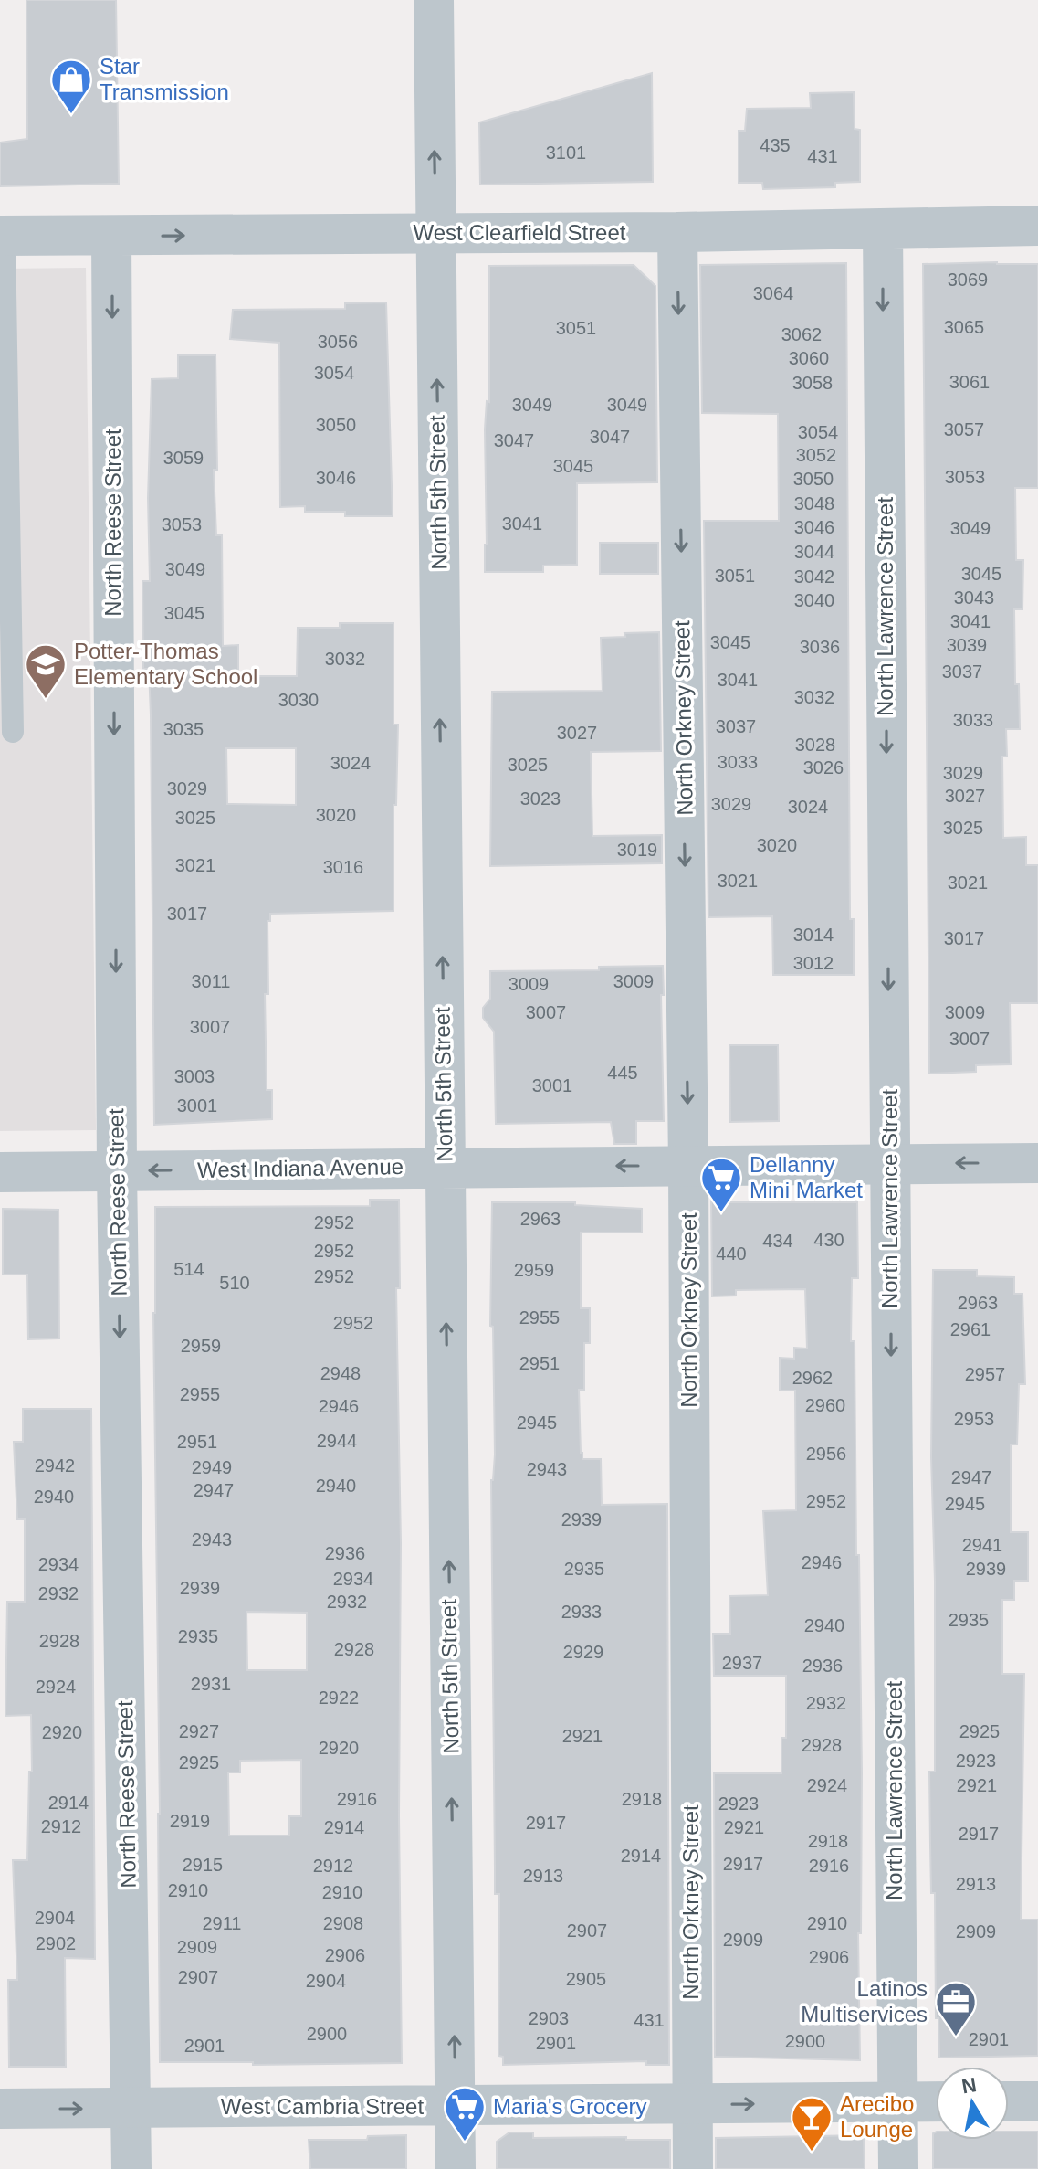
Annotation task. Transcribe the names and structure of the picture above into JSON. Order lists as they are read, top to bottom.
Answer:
{
  "streets": {
    "street": [
      "West Clearfield Street",
      "North 5th Street",
      "North Reese Street",
      "North Lawrence Street",
      "North Orkney Street",
      "West Indiana Avenue",
      "West Cambria Street"
    ]
  },
  "crossings": [
    ["West Clearfield Street", "North 5th Street"],
    ["West Clearfield Street", "North Reese Street"],
    ["West Clearfield Street", "North Lawrence Street"],
    ["West Clearfield Street", "North Orkney Street"],
    ["North 5th Street", "West Indiana Avenue"],
    ["North 5th Street", "West Cambria Street"],
    ["North Reese Street", "West Indiana Avenue"],
    ["North Reese Street", "West Cambria Street"],
    ["North Lawrence Street", "West Indiana Avenue"],
    ["North Lawrence Street", "West Cambria Street"],
    ["North Orkney Street", "West Indiana Avenue"],
    ["North Orkney Street", "West Cambria Street"]
  ],
  "one_way": [
    "North 5th Street",
    "North Reese Street",
    "North Lawrence Street",
    "North Orkney Street",
    "West Indiana Avenue",
    "West Cambria Street"
  ],
  "places": {
    "shop": ["Star Transmission"],
    "school or university": ["Potter-Thomas Elementary School"],
    "supermarket": ["Dellanny Mini Market", "Maria's Grocery"],
    "office": ["Latinos Multiservices"],
    "bar": ["Arecibo Lounge"]
  },
  "house_numbers": [
    "435",
    "3101",
    "431",
    "3069",
    "3064",
    "3065",
    "3051",
    "3062",
    "3056",
    "3060",
    "3054",
    "3061",
    "3058",
    "3049",
    "3049",
    "3050",
    "3057",
    "3054",
    "3047",
    "3047",
    "3052",
    "3059",
    "3045",
    "3053",
    "3046",
    "3050",
    "3048",
    "3041",
    "3053",
    "3046",
    "3049",
    "3044",
    "3049",
    "3045",
    "3051",
    "3042",
    "3043",
    "3040",
    "3045",
    "3041",
    "3045",
    "3039",
    "3036",
    "3032",
    "3037",
    "3041",
    "3032",
    "3030",
    "3033",
    "3037",
    "3035",
    "3027",
    "3028",
    "3033",
    "3024",
    "3025",
    "3026",
    "3029",
    "3029",
    "3027",
    "3023",
    "3029",
    "3024",
    "3020",
    "3025",
    "3025",
    "3020",
    "3019",
    "3021",
    "3016",
    "3021",
    "3021",
    "3017",
    "3014",
    "3017",
    "3012",
    "3011",
    "3009",
    "3009",
    "3007",
    "3009",
    "3007",
    "3007",
    "445",
    "3003",
    "3001",
    "3001",
    "2963",
    "2952",
    "430",
    "434",
    "2952",
    "440",
    "514",
    "2959",
    "2952",
    "510",
    "2963",
    "2955",
    "2952",
    "2961",
    "2959",
    "2951",
    "2948",
    "2957",
    "2962",
    "2955",
    "2960",
    "2946",
    "2953",
    "2945",
    "2944",
    "2951",
    "2956",
    "2942",
    "2949",
    "2943",
    "2947",
    "2940",
    "2947",
    "2940",
    "2952",
    "2945",
    "2939",
    "2943",
    "2941",
    "2936",
    "2946",
    "2934",
    "2935",
    "2939",
    "2934",
    "2939",
    "2932",
    "2932",
    "2933",
    "2935",
    "2940",
    "2935",
    "2928",
    "2928",
    "2929",
    "2937",
    "2936",
    "2931",
    "2924",
    "2922",
    "2932",
    "2927",
    "2925",
    "2920",
    "2921",
    "2928",
    "2920",
    "2923",
    "2925",
    "2924",
    "2921",
    "2916",
    "2918",
    "2914",
    "2923",
    "2919",
    "2917",
    "2912",
    "2914",
    "2921",
    "2917",
    "2918",
    "2914",
    "2917",
    "2915",
    "2912",
    "2916",
    "2913",
    "2913",
    "2910",
    "2910",
    "2904",
    "2911",
    "2908",
    "2910",
    "2907",
    "2909",
    "2909",
    "2902",
    "2909",
    "2906",
    "2906",
    "2907",
    "2905",
    "2904",
    "2903",
    "431",
    "2900",
    "2901",
    "2900",
    "2901",
    "2901"
  ],
  "north": "top"
}
